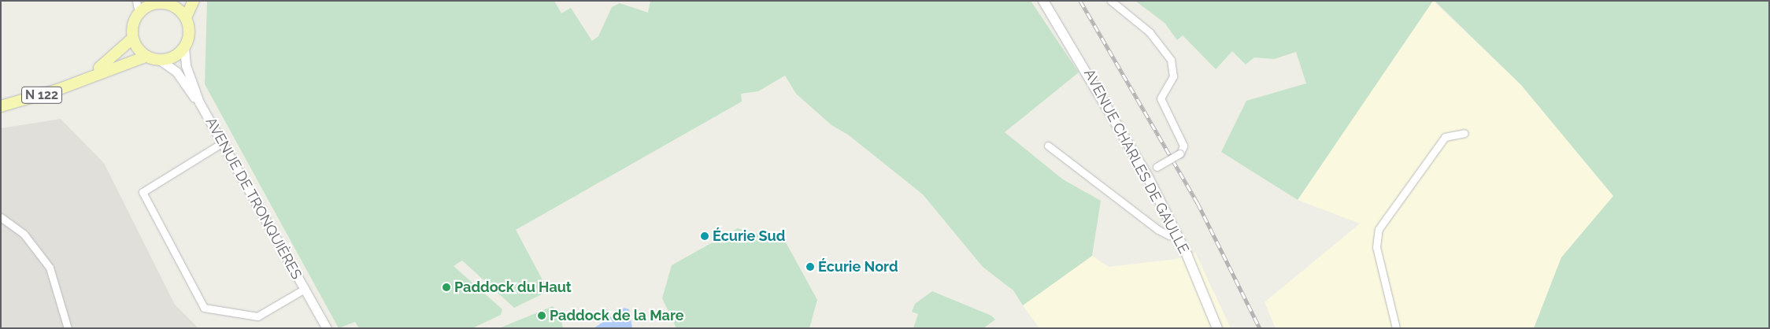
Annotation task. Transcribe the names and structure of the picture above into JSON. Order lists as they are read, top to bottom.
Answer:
{
  "streets": {
    "main road": ["N 122", "AVENUE CHARLES DE GAULLE"],
    "street": ["AVENUE DE TRONQUIÈRES"]
  },
  "crossings": [
    ["N 122", "AVENUE DE TRONQUIÈRES"]
  ],
  "places": [
    "Écurie Sud",
    "Écurie Nord",
    "Paddock du Haut",
    "Paddock de la Mare"
  ]
}
